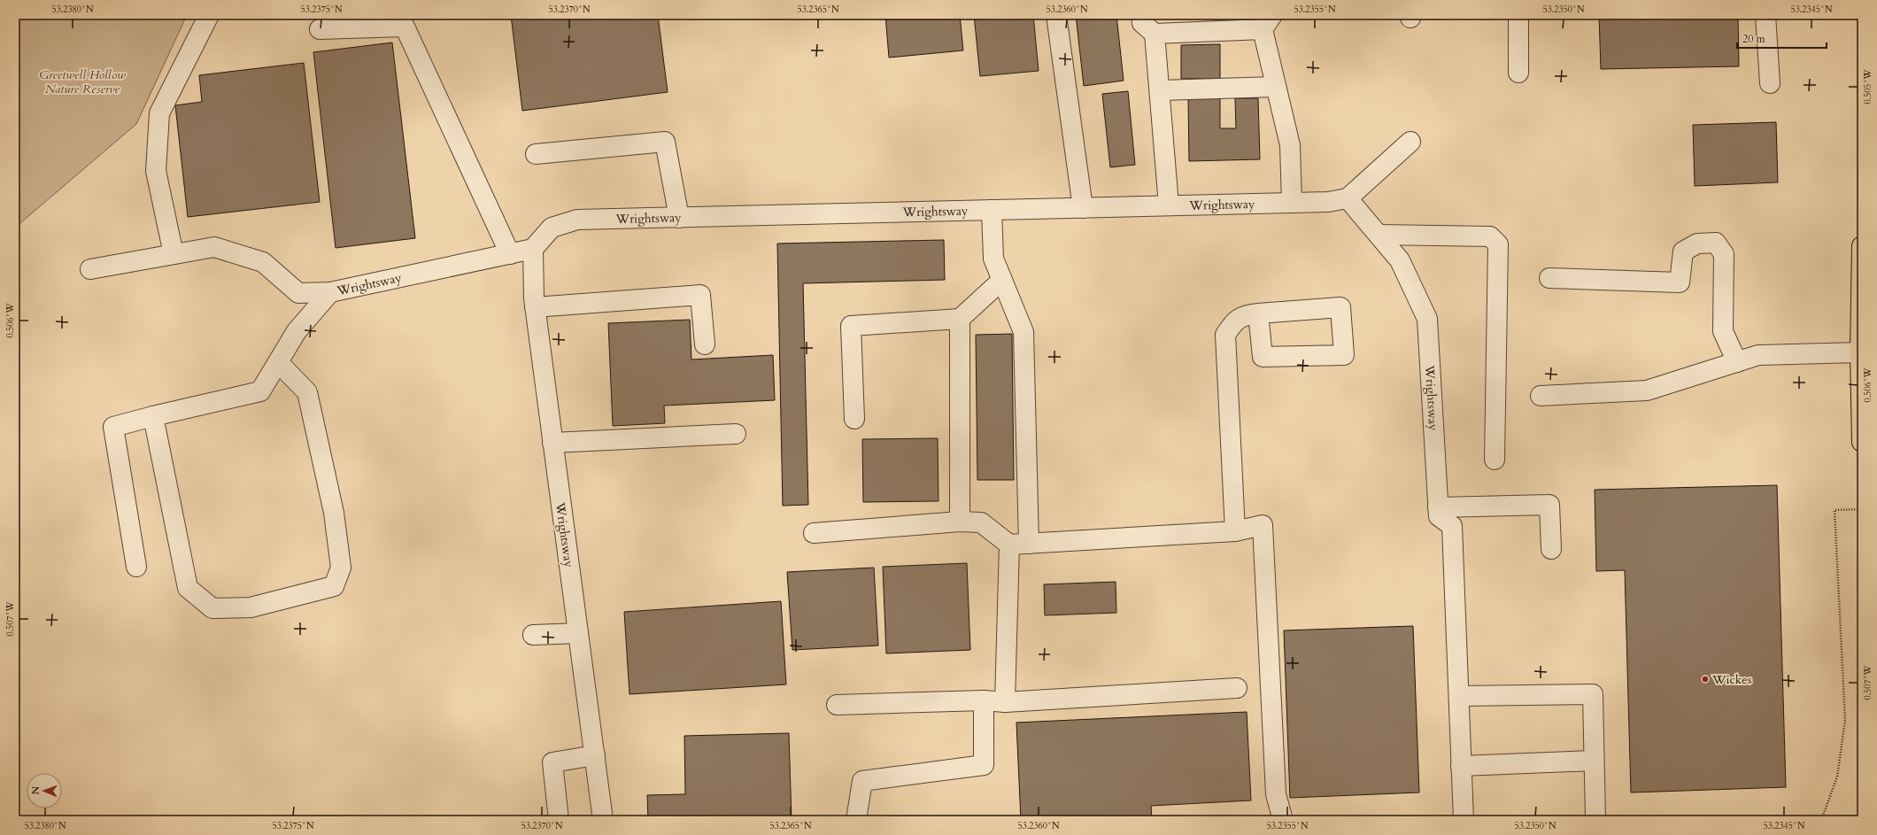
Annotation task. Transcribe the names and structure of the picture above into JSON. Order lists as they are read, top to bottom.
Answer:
{
  "streets": {
    "street": ["Wrightsway"]
  },
  "parks": ["Greetwell Hollow Nature Reserve"],
  "places": ["Wickes"],
  "scale_bar": "20 m",
  "north": "left",
  "coordinates": [
    "53.2380°N",
    "53.2375°N",
    "53.2370°N",
    "53.2365°N",
    "53.2360°N",
    "53.2355°N",
    "53.2350°N",
    "53.2345°N",
    "0.505°W",
    "0.506°W",
    "0.507°W"
  ]
}
